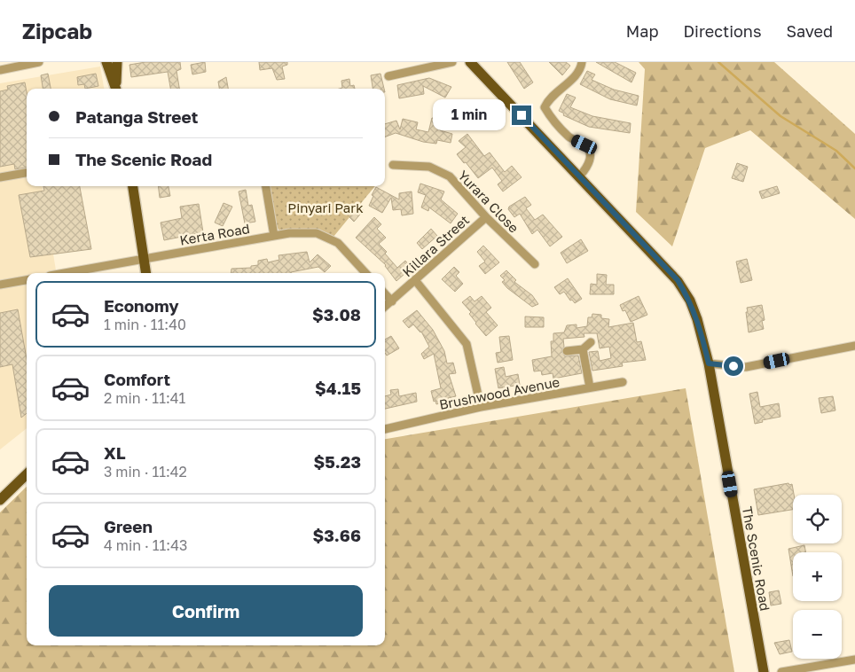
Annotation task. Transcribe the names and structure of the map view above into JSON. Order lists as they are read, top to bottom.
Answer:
{
  "streets": {
    "main road": ["The Scenic Road"],
    "street": [
      "Yurara Close",
      "Kerta Road",
      "Killara Street",
      "Brushwood Avenue"
    ]
  },
  "crossings": [
    ["Yurara Close", "Killara Street"]
  ],
  "parks": ["Pinyari Park"],
  "page": {
    "header": "Zipcab",
    "nav": ["Map", "Directions", "Saved"],
    "banner": ["Patanga Street", "The Scenic Road"],
    "bubble": "1 min",
    "list": [
      {
        "name": "Economy",
        "note": "1 min · 11:40",
        "value": "$3.08"
      },
      {
        "name": "Comfort",
        "note": "2 min · 11:41",
        "value": "$4.15"
      },
      {
        "name": "XL",
        "note": "3 min · 11:42",
        "value": "$5.23"
      },
      {
        "name": "Green",
        "note": "4 min · 11:43",
        "value": "$3.66"
      }
    ],
    "map_buttons": ["+", "−"],
    "buttons": "Confirm"
  }
}
